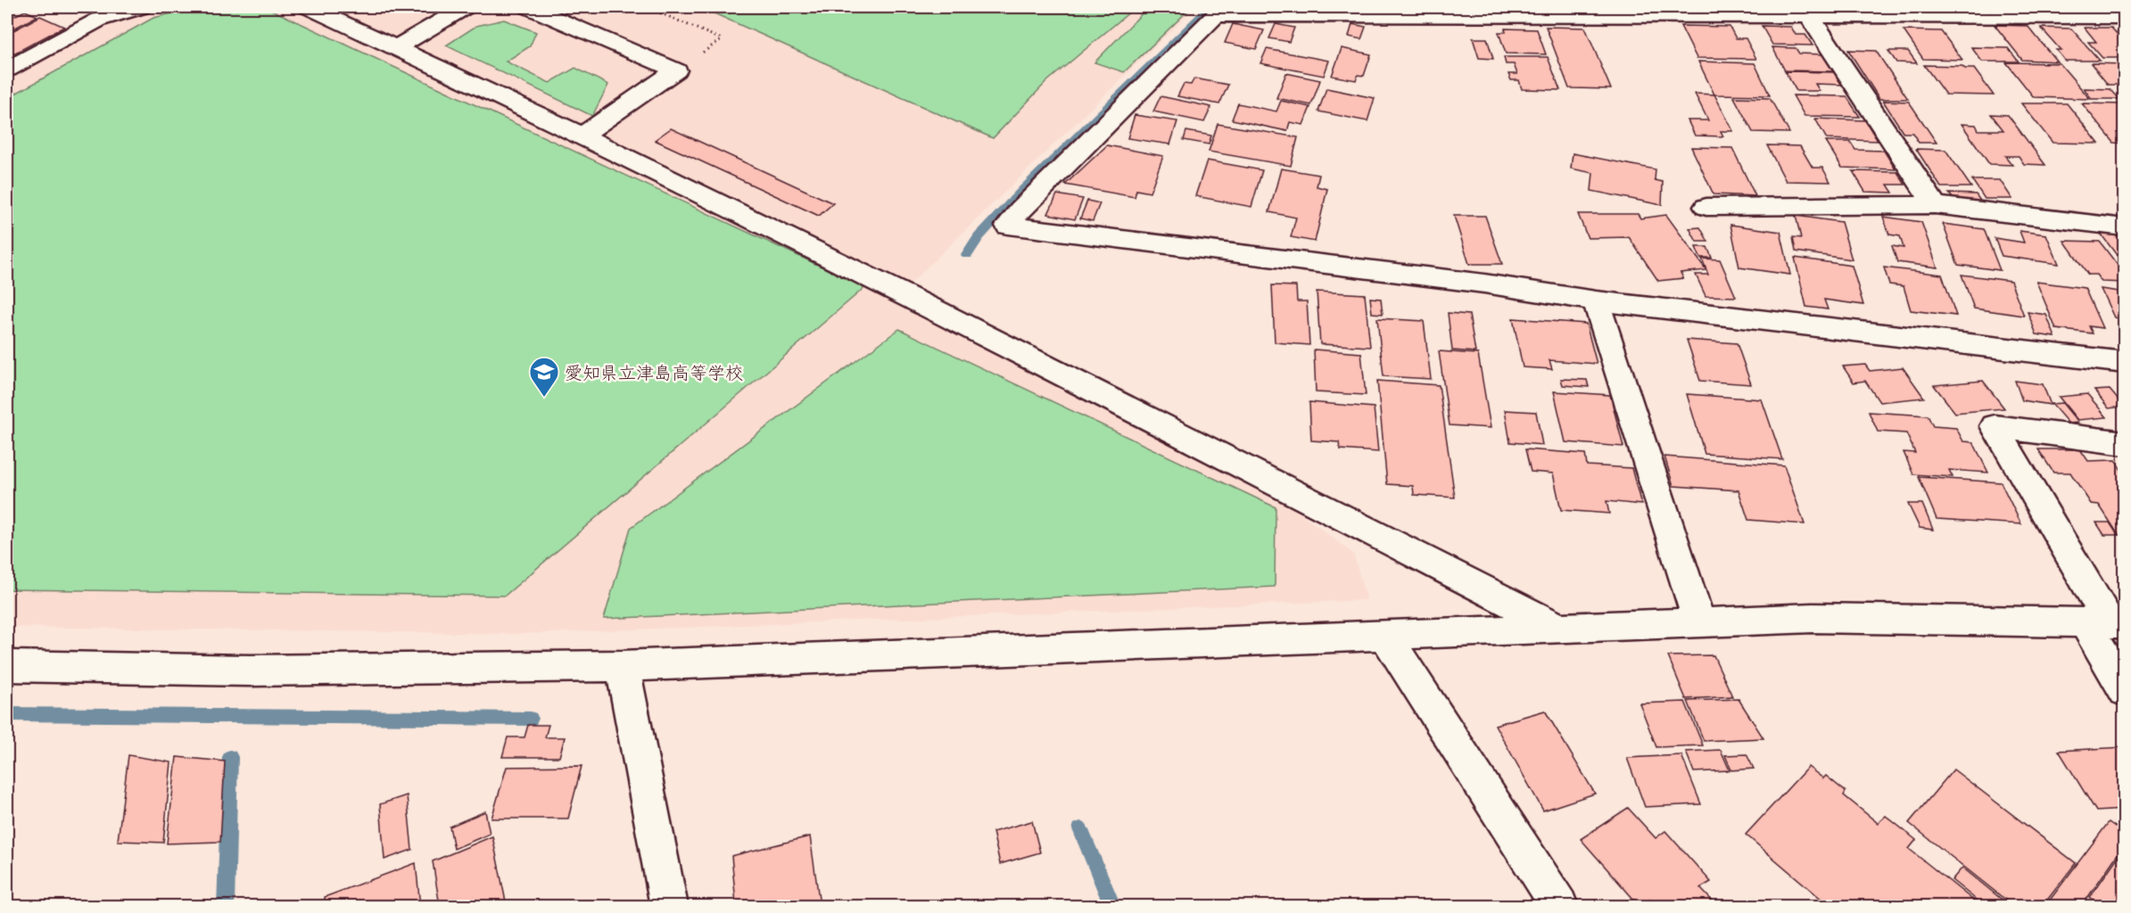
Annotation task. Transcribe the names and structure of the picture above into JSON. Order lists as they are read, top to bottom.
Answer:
{
  "places": {
    "school or university": ["愛知県立津島高等学校"]
  }
}
